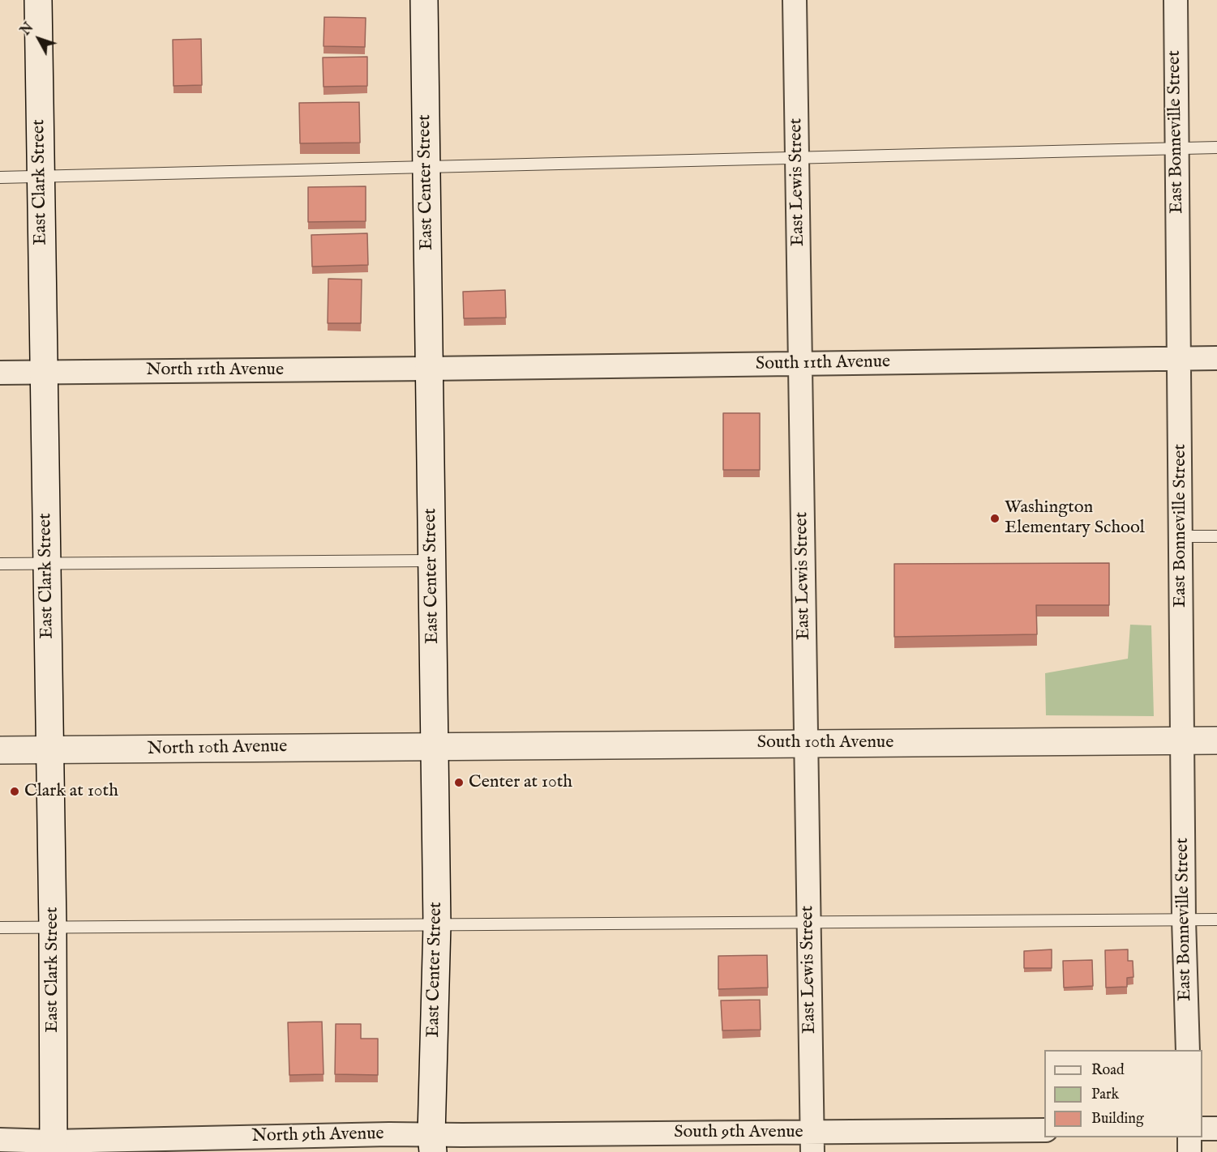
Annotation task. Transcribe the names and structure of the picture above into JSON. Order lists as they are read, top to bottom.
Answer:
{
  "streets": {
    "main road": [
      "East Clark Street",
      "East Center Street",
      "South 10th Avenue",
      "North 10th Avenue"
    ],
    "street": [
      "East Bonneville Street",
      "East Lewis Street",
      "South 11th Avenue",
      "North 11th Avenue",
      "South 9th Avenue",
      "North 9th Avenue"
    ]
  },
  "crossings": [
    ["East Bonneville Street", "South 11th Avenue"],
    ["East Bonneville Street", "South 10th Avenue"],
    ["East Clark Street", "North 11th Avenue"],
    ["East Clark Street", "North 10th Avenue"],
    ["East Clark Street", "North 9th Avenue"],
    ["East Center Street", "South 11th Avenue"],
    ["East Center Street", "North 11th Avenue"],
    ["East Center Street", "South 10th Avenue"],
    ["East Center Street", "North 10th Avenue"],
    ["East Center Street", "South 9th Avenue"],
    ["East Center Street", "North 9th Avenue"],
    ["East Lewis Street", "South 11th Avenue"],
    ["East Lewis Street", "South 10th Avenue"],
    ["East Lewis Street", "South 9th Avenue"],
    ["South 11th Avenue", "North 11th Avenue"],
    ["South 10th Avenue", "North 10th Avenue"],
    ["South 9th Avenue", "North 9th Avenue"]
  ],
  "places": ["Washington Elementary School", "Center at 10th", "Clark at 10th"],
  "legend": ["Road", "Park", "Building"],
  "north": "top left"
}
